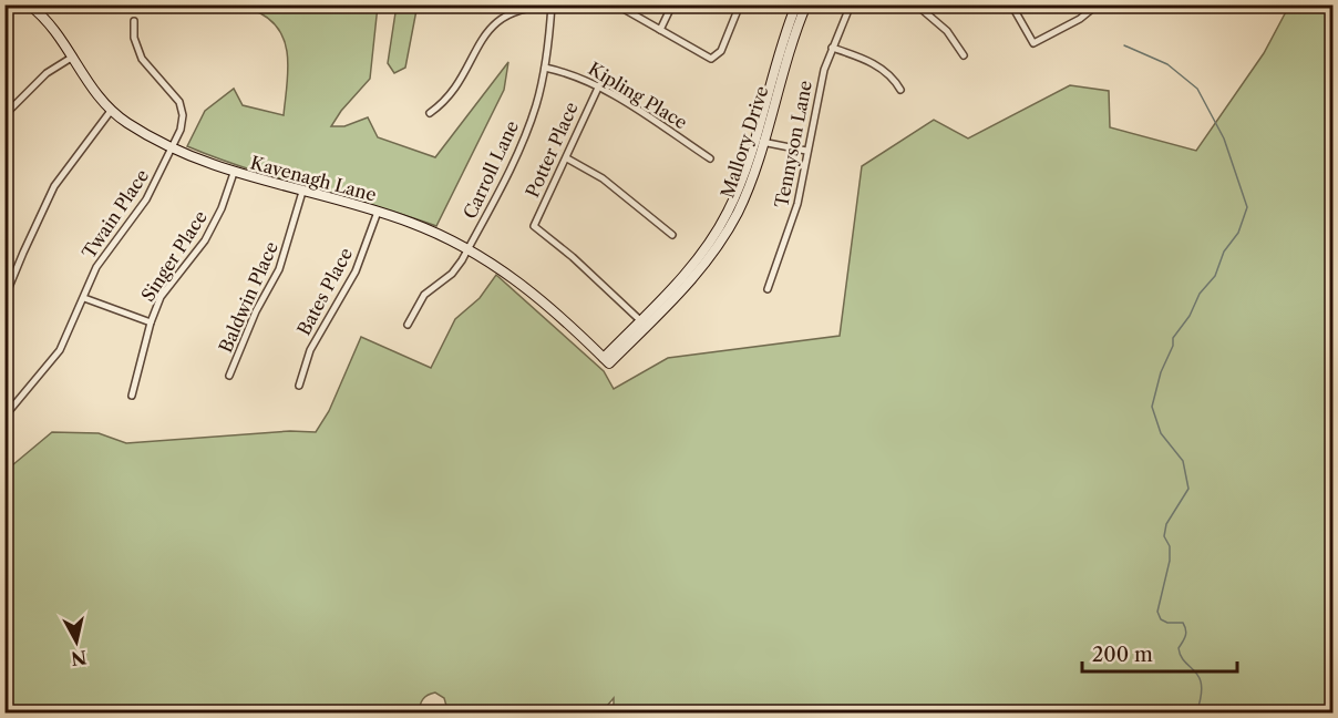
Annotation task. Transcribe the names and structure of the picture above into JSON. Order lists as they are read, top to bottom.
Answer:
{
  "streets": {
    "main road": ["Mallory Drive", "Kavenagh Lane"],
    "street": [
      "Kipling Place",
      "Tennyson Lane",
      "Potter Place",
      "Carroll Lane",
      "Twain Place",
      "Singer Place",
      "Bates Place",
      "Baldwin Place"
    ]
  },
  "crossings": [
    ["Kipling Place", "Potter Place"],
    ["Kipling Place", "Carroll Lane"],
    ["Mallory Drive", "Potter Place"],
    ["Mallory Drive", "Kavenagh Lane"],
    ["Carroll Lane", "Kavenagh Lane"],
    ["Kavenagh Lane", "Twain Place"],
    ["Kavenagh Lane", "Singer Place"],
    ["Kavenagh Lane", "Bates Place"],
    ["Kavenagh Lane", "Baldwin Place"]
  ],
  "scale_bar": "200 m",
  "north": "bottom"
}
